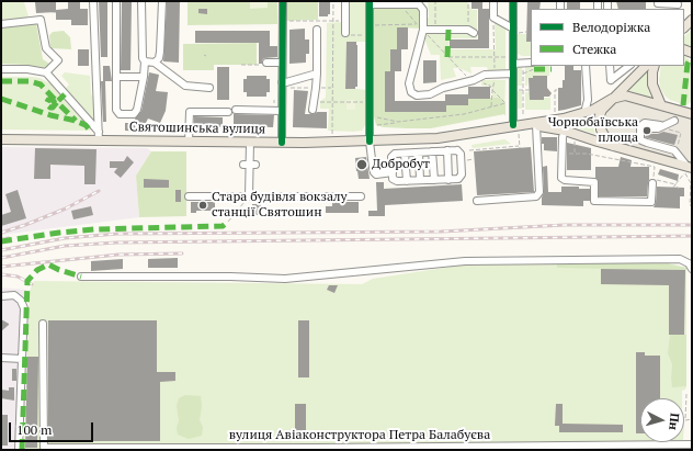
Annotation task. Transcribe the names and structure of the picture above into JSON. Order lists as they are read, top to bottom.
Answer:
{
  "streets": {
    "main road": ["Святошинська вулиця"],
    "street": ["вулиця Авіаконструктора Петра Балабуєва"]
  },
  "places": ["Чорнобаївська площа", "Добробут", "Стара будівля вокзалу станції Святошин"],
  "legend": ["Велодоріжка", "Стежка"],
  "scale_bar": "100 m",
  "north": "right"
}
